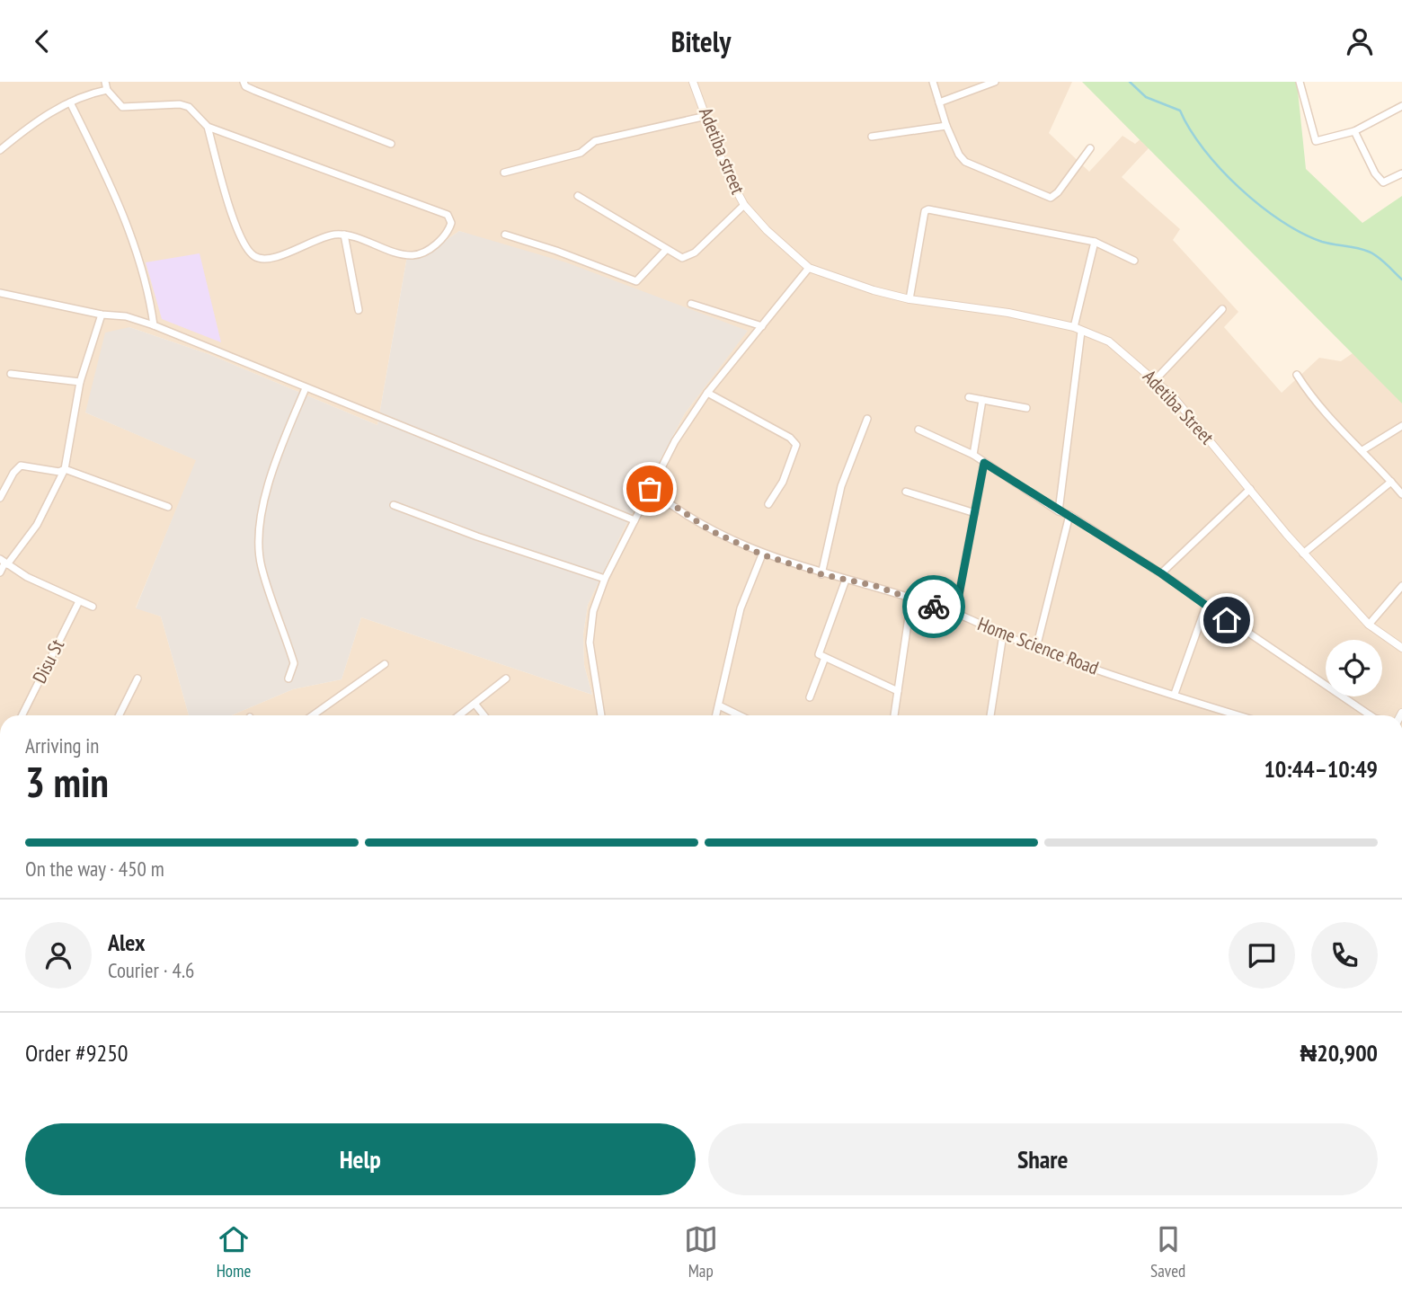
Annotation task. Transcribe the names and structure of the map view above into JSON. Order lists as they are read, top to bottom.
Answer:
{
  "streets": {
    "street": [
      "Adetiba street",
      "Adetiba Street",
      "Home Science Road",
      "Disu St"
    ]
  },
  "crossings": [
    ["Adetiba street", "Adetiba Street"]
  ],
  "page": {
    "header": "Bitely",
    "heading": ["3 min", "Arriving in", "10:44–10:49"],
    "panel": [
      "Alex",
      "Courier · 4.6",
      "Order #9250",
      "₦20,900"
    ],
    "bar": "On the way · 450 m",
    "buttons": ["Help", "Share"],
    "tabs": ["Home", "Map", "Saved"]
  }
}
